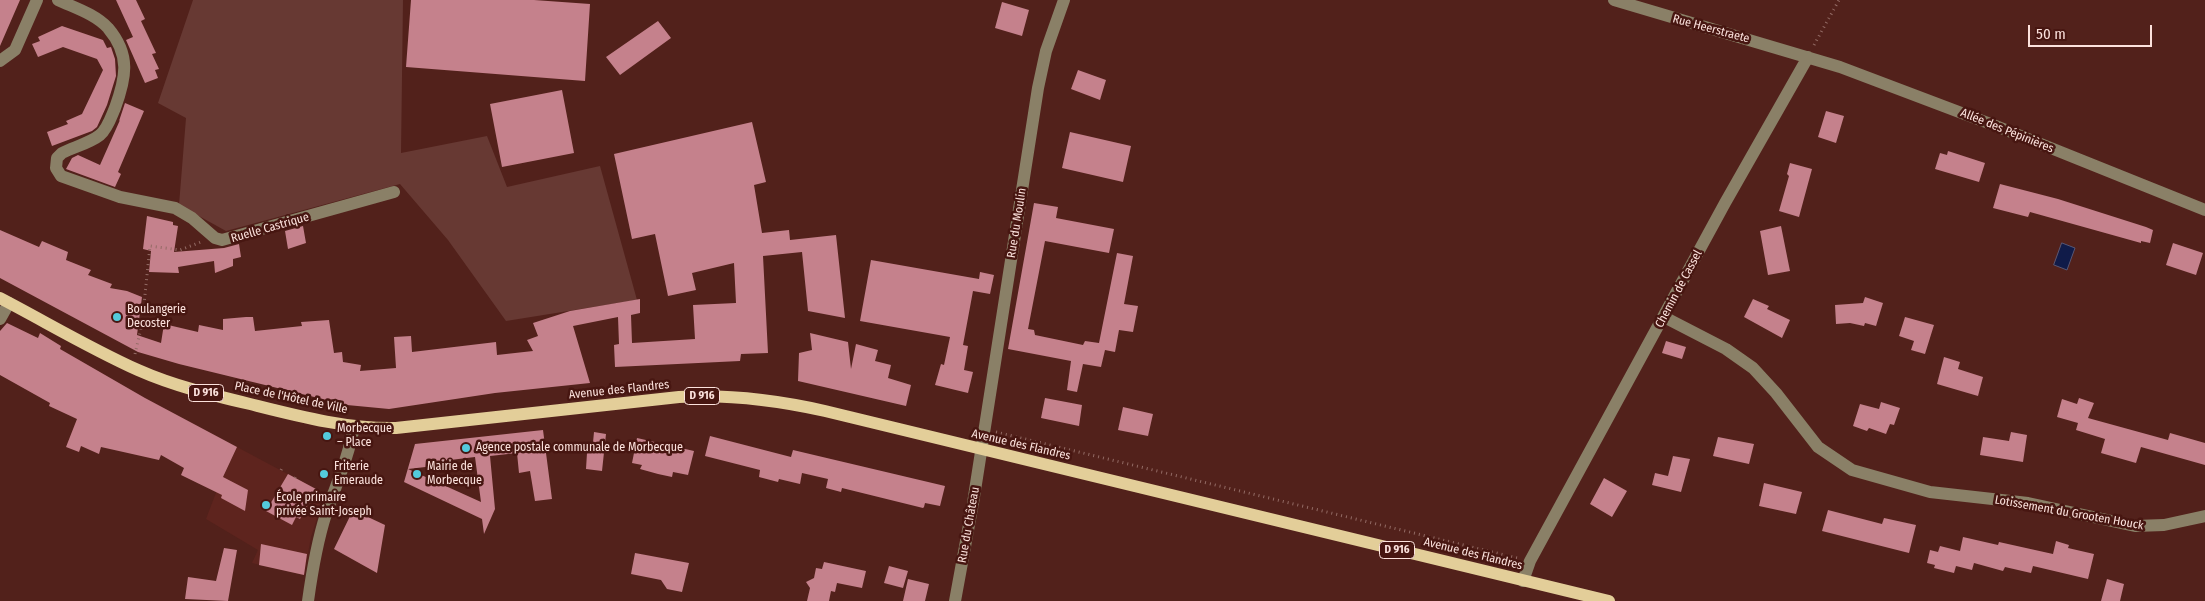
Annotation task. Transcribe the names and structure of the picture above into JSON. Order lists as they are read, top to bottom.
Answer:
{
  "streets": {
    "main road": ["Avenue des Flandres", "D 916", "Place de l'Hôtel de Ville"],
    "street": [
      "Rue Heerstraete",
      "Allée des Pépinières",
      "Rue du Moulin",
      "Ruelle Castrique",
      "Chemin de Cassel",
      "Lotissement du Grooten Houck",
      "Rue du Château"
    ]
  },
  "crossings": [
    ["Rue Heerstraete", "Allée des Pépinières"],
    ["Rue Heerstraete", "Chemin de Cassel"],
    ["Allée des Pépinières", "Chemin de Cassel"],
    ["Rue du Moulin", "Avenue des Flandres"],
    ["Rue du Moulin", "Rue du Château"],
    ["Ruelle Castrique", "Place de l'Hôtel de Ville"],
    ["Chemin de Cassel", "Avenue des Flandres"],
    ["Chemin de Cassel", "Lotissement du Grooten Houck"],
    ["Avenue des Flandres", "Place de l'Hôtel de Ville"],
    ["Avenue des Flandres", "Rue du Château"]
  ],
  "places": [
    "Boulangerie Decoster",
    "Morbecque – Place",
    "Agence postale communale de Morbecque",
    "Friterie Emeraude",
    "Mairie de Morbecque",
    "École primaire privée Saint-Joseph"
  ],
  "scale_bar": "50 m"
}
